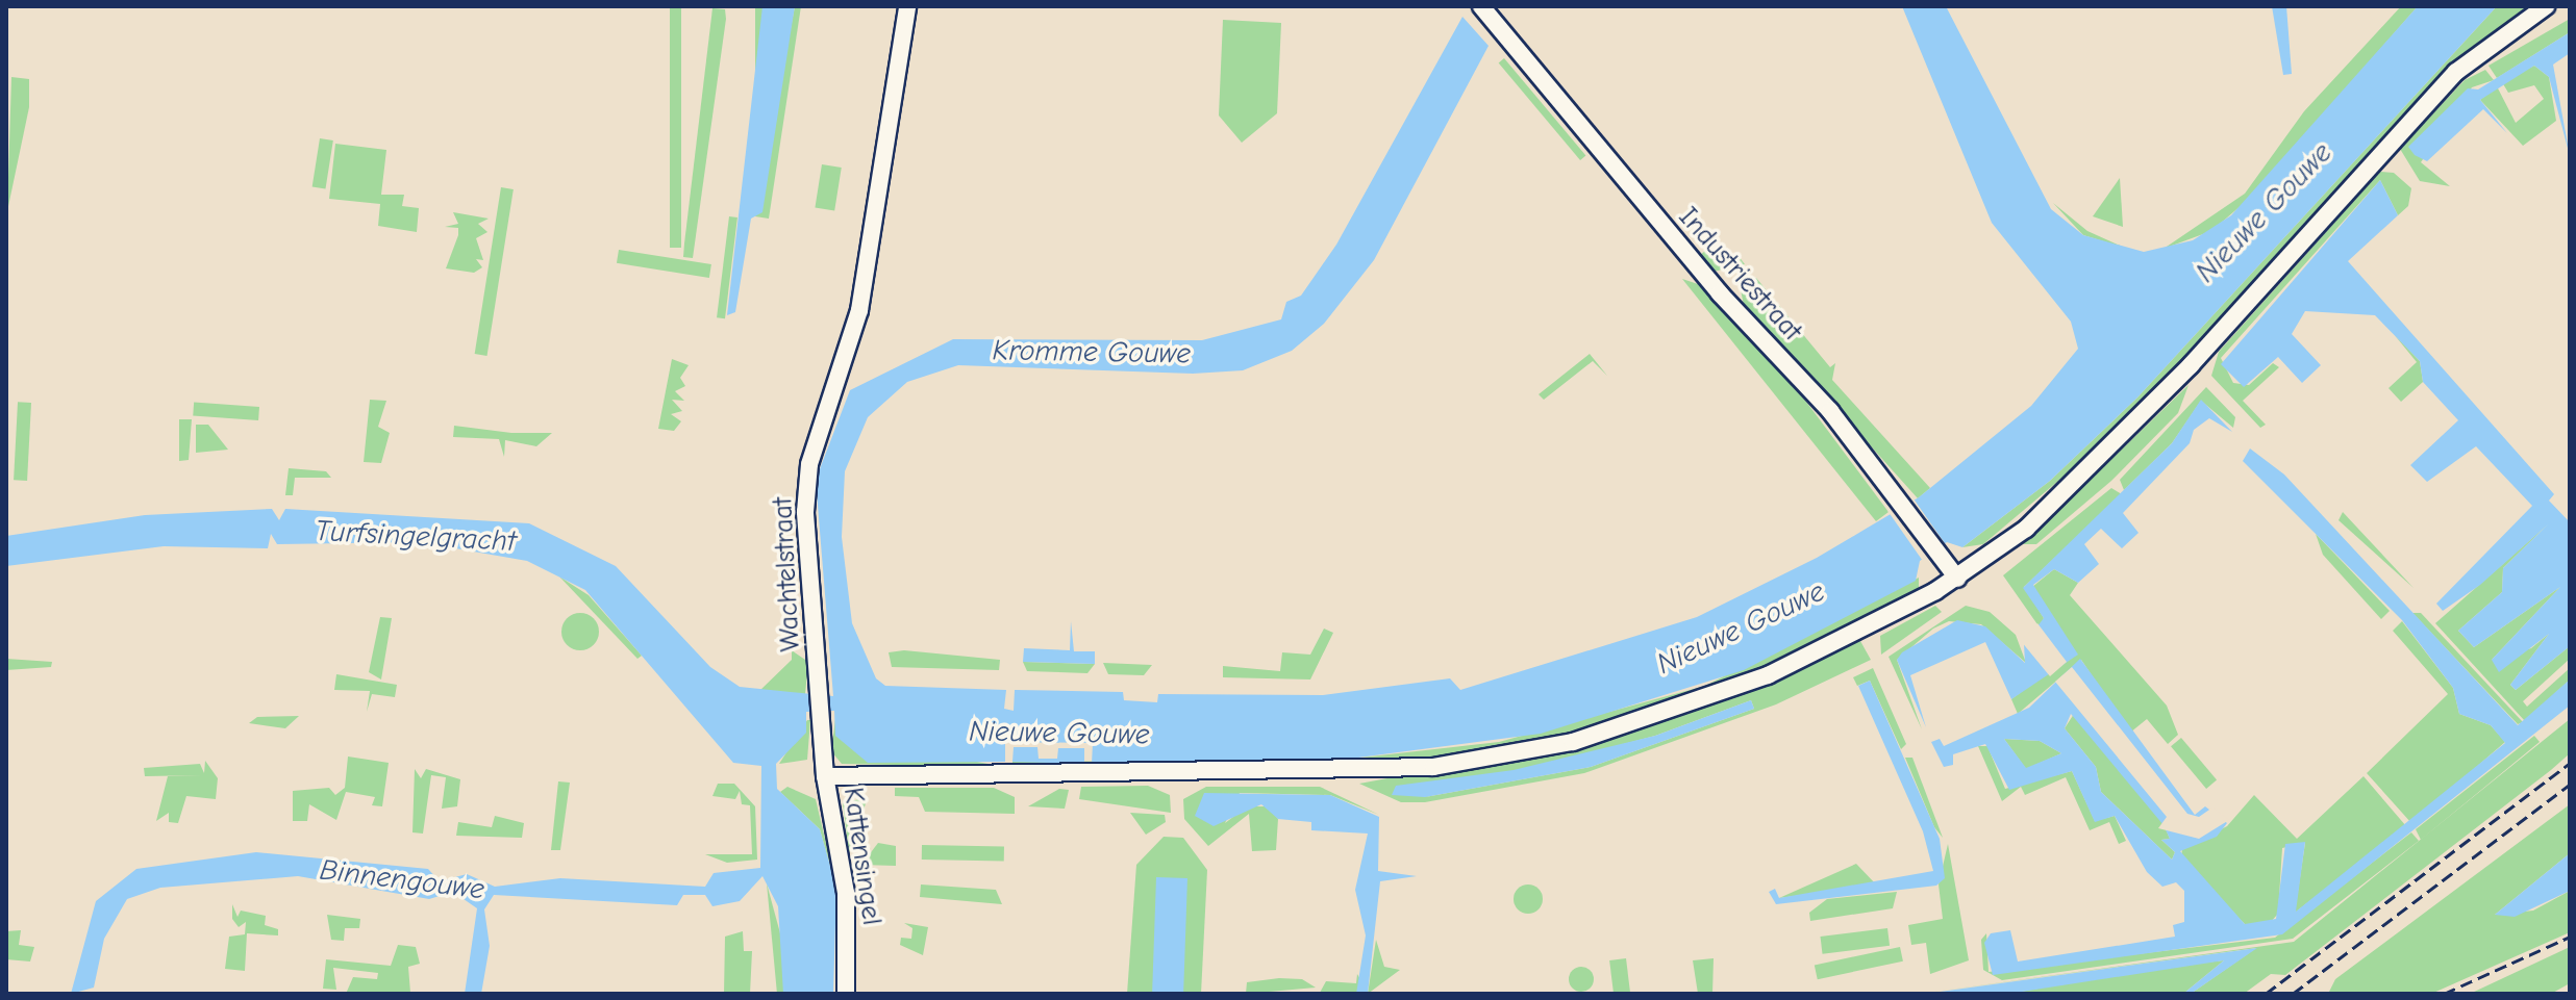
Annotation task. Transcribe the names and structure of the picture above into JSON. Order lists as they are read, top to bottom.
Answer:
{
  "streets": {
    "main road": ["Industriestraat", "Wachtelstraat", "Kattensingel"]
  },
  "crossings": [
    ["Wachtelstraat", "Kattensingel"]
  ],
  "water": [
    "Nieuwe Gouwe",
    "Kromme Gouwe",
    "Turfsingelgracht",
    "Binnengouwe"
  ]
}
